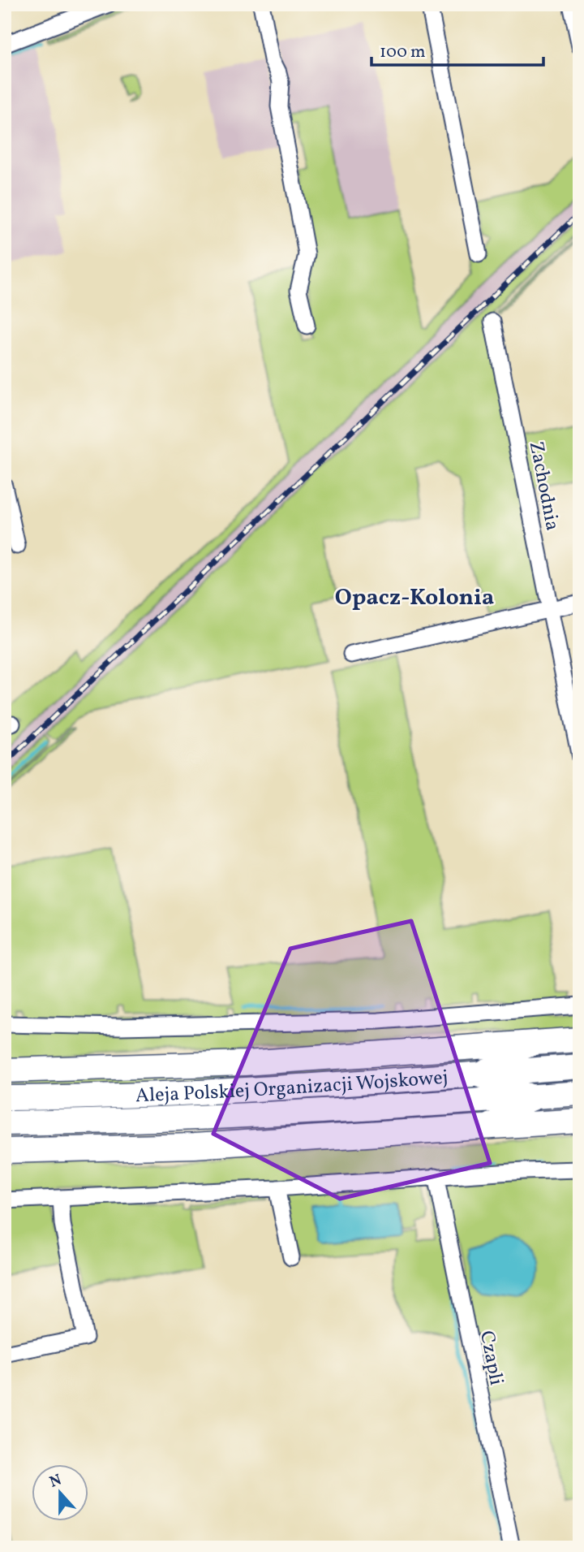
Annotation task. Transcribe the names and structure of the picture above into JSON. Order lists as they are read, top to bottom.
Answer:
{
  "streets": {
    "highway": ["Aleja Polskiej Organizacji Wojskowej"],
    "street": ["Zachodnia", "Czapli"]
  },
  "districts": ["Opacz-Kolonia"],
  "scale_bar": "100 m",
  "north": "top"
}
